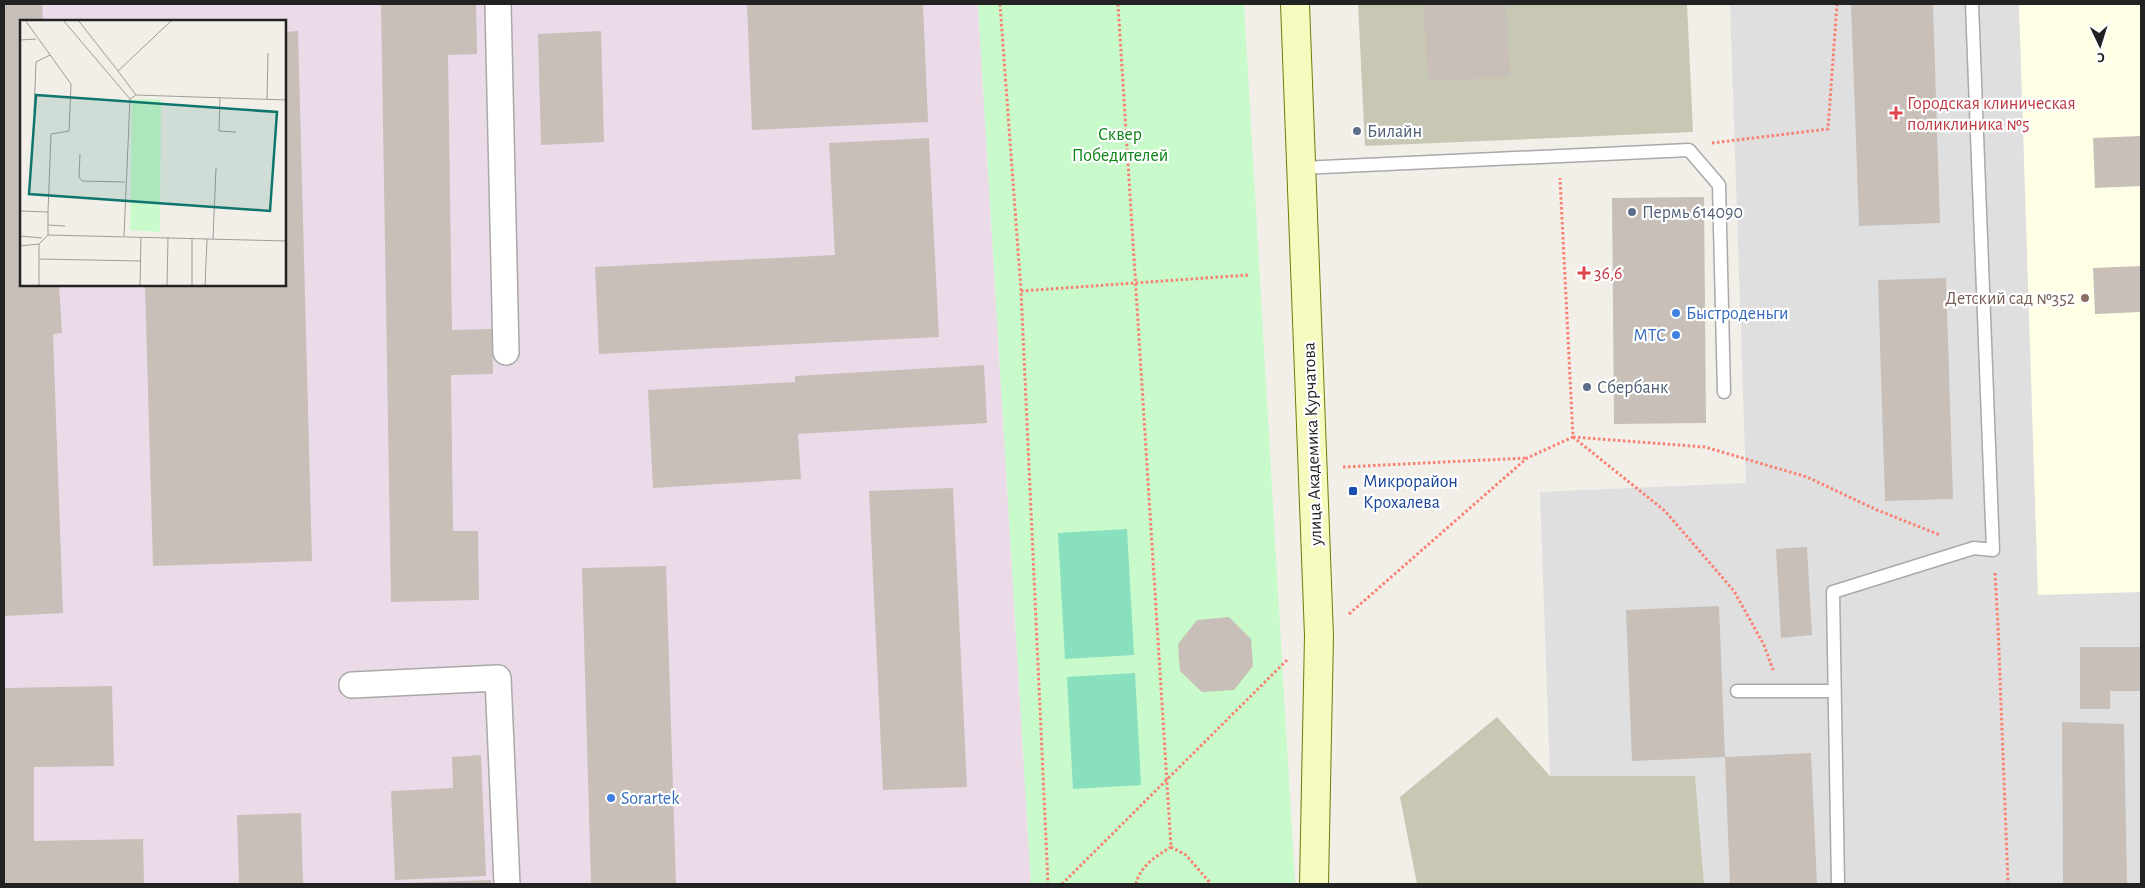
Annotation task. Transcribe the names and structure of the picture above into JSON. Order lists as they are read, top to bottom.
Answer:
{
  "streets": {
    "street": ["улица Академика Курчатова"]
  },
  "parks": ["Сквер Победителей"],
  "places": {
    "health": ["Городская клиническая поликлиника №5", "36,6"],
    "other": [
      "Билайн",
      "Пермь 614090",
      "Детский сад №352",
      "Быстроденьги",
      "МТС",
      "Сбербанк",
      "Sorartek"
    ],
    "transit": ["Микрорайон Крохалева"]
  },
  "north": "bottom"
}
